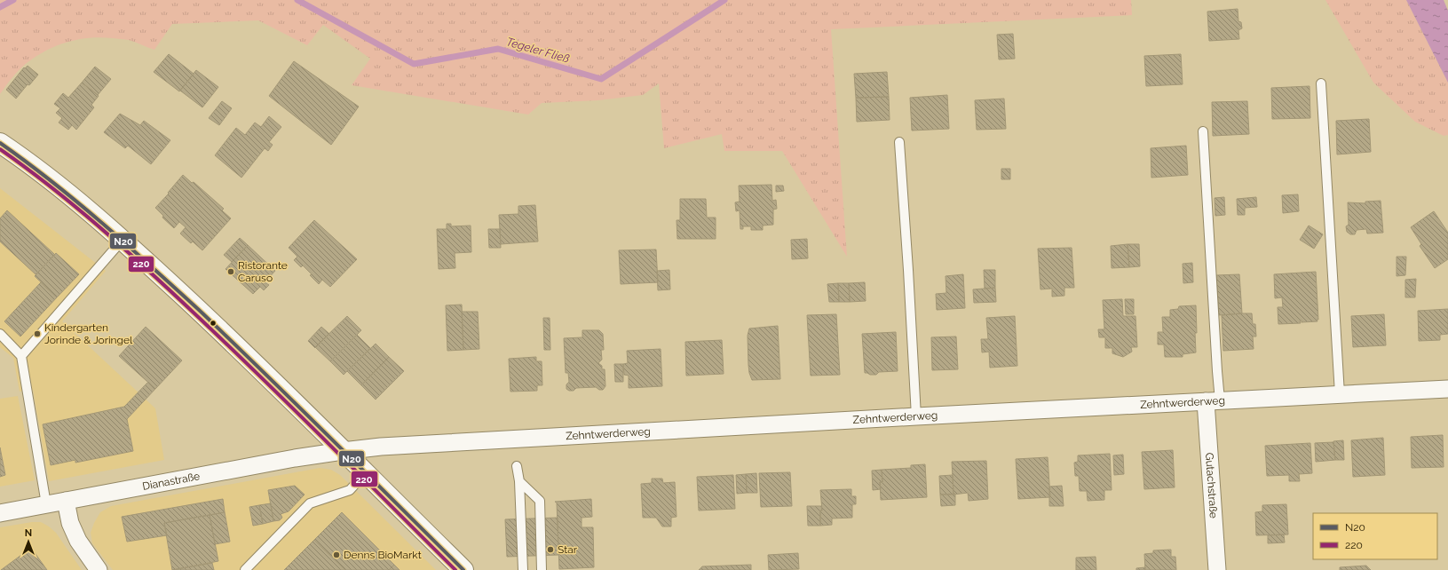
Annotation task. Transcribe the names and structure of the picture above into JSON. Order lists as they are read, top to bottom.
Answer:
{
  "streets": {
    "street": ["Zehntwerderweg", "Dianastraße", "Gutachstraße"]
  },
  "crossings": [
    ["Zehntwerderweg", "Dianastraße"],
    ["Zehntwerderweg", "Gutachstraße"]
  ],
  "water": ["Tegeler Fließ"],
  "places": [
    "Ristorante Caruso",
    "Kindergarten Jorinde & Joringel",
    "Star",
    "Denns BioMarkt"
  ],
  "lines": ["transit line N20", "transit line 220"],
  "legend": ["N20", "220"],
  "north": "top"
}
